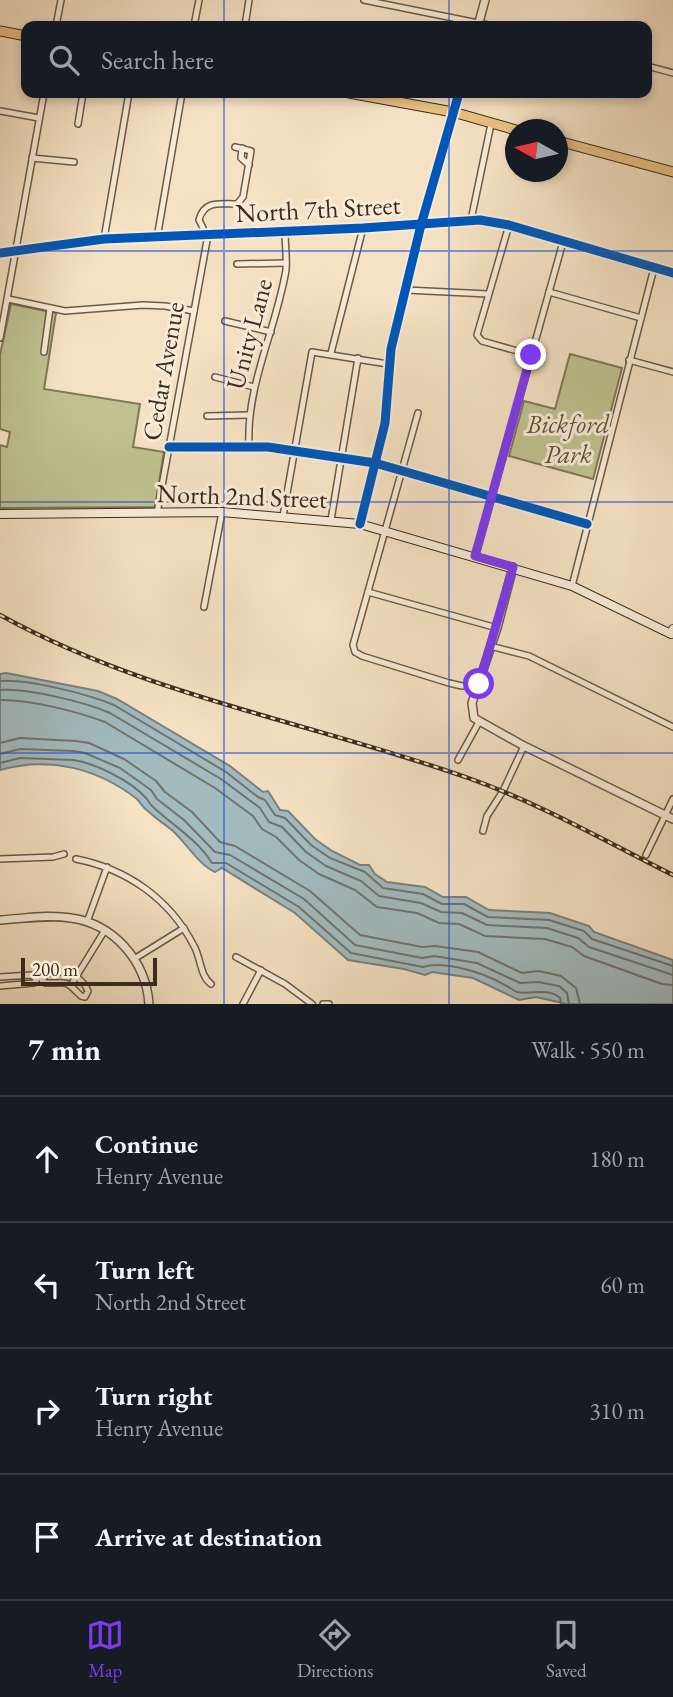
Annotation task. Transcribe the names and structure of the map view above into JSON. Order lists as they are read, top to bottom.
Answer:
{
  "streets": {
    "main road": ["North 2nd Street"],
    "street": ["North 7th Street", "Unity Lane", "Cedar Avenue"]
  },
  "crossings": [
    ["North 7th Street", "Unity Lane"],
    ["North 7th Street", "Cedar Avenue"],
    ["Cedar Avenue", "North 2nd Street"]
  ],
  "parks": ["Bickford Park"],
  "scale_bar": "200 m",
  "north": "left",
  "page": {
    "search": "Search here",
    "scale": "200 m",
    "heading": ["7 min", "Walk · 550 m"],
    "list": [
      ["Continue", "Henry Avenue", "180 m"],
      ["Turn left", "North 2nd Street", "60 m"],
      ["Turn right", "Henry Avenue", "310 m"],
      "Arrive at destination"
    ],
    "nav": ["Map", "Directions", "Saved"]
  }
}
